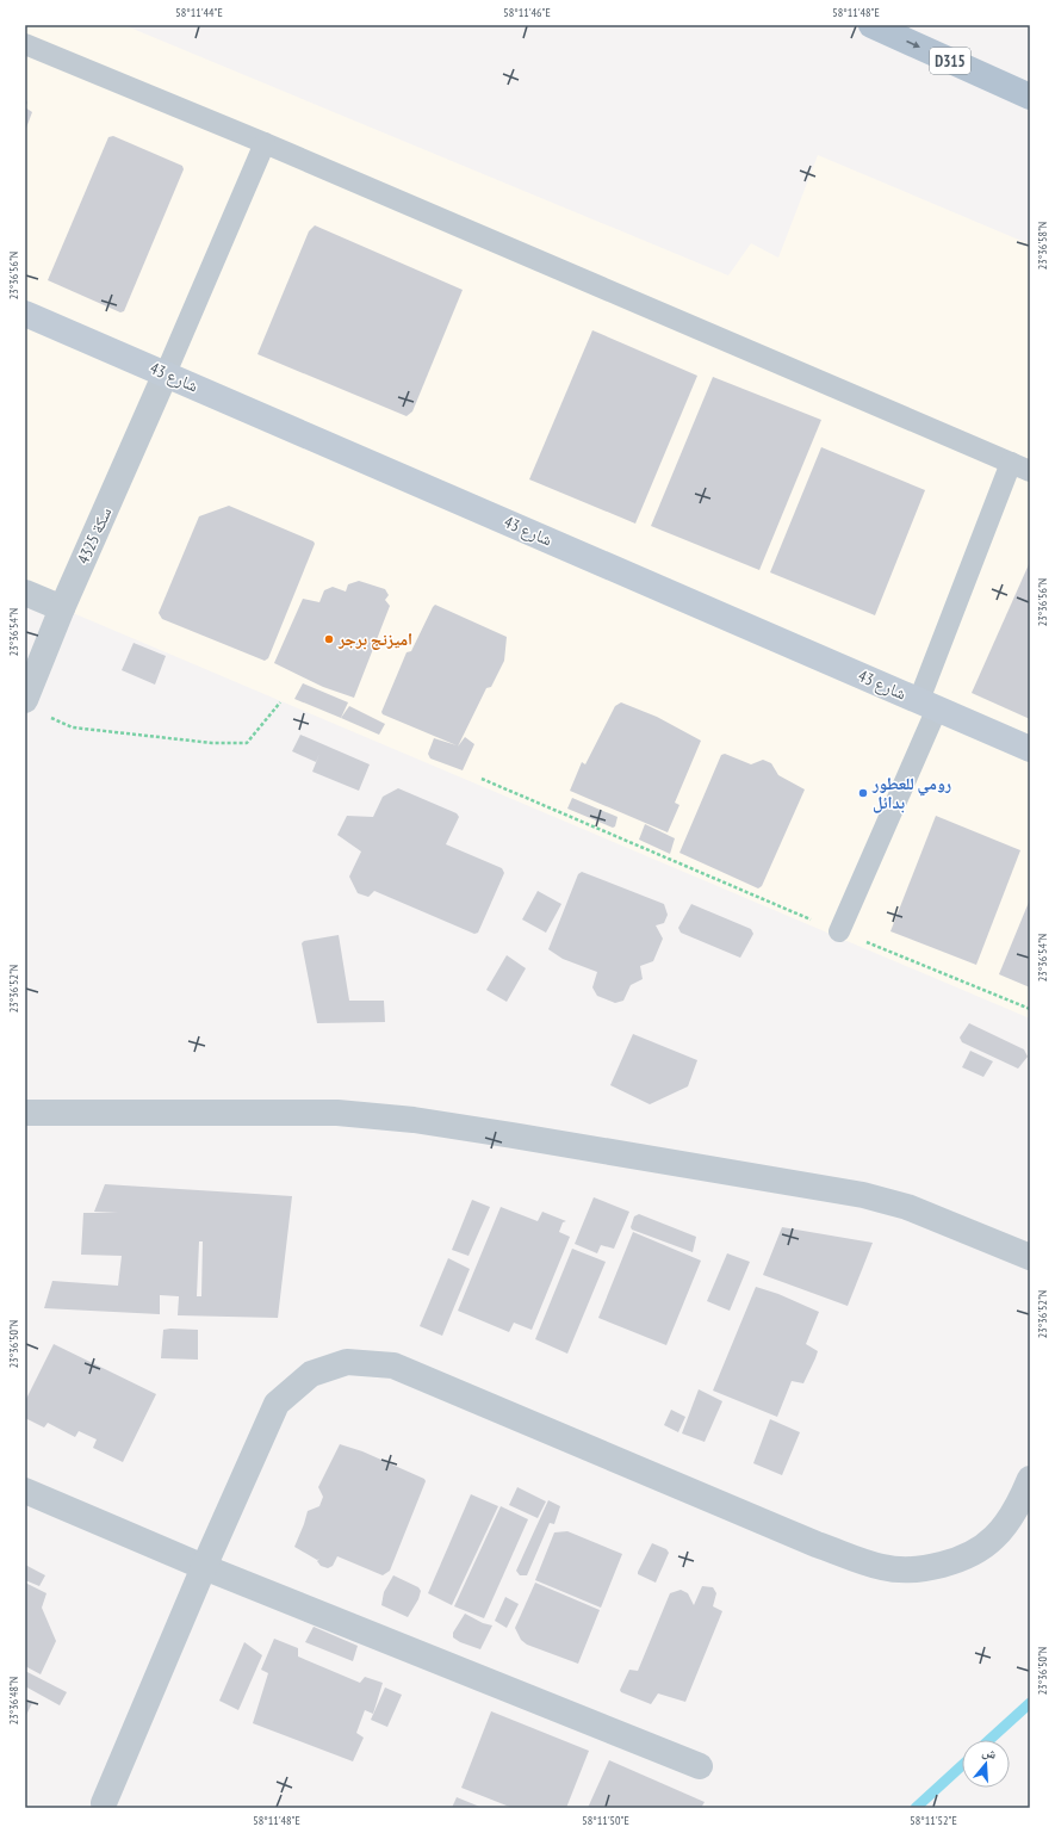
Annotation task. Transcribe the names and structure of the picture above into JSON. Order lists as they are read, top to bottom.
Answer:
{
  "streets": {
    "main road": ["D315"],
    "street": ["شارع 43", "سكة 4325"]
  },
  "crossings": [
    ["شارع 43", "سكة 4325"]
  ],
  "places": ["اميزنج برجر", "رومي للعطور بدائل"],
  "north": "top",
  "coordinates": [
    "58°11'44\"E",
    "58°11'46\"E",
    "58°11'48\"E",
    "23°36'58\"N",
    "23°36'56\"N",
    "23°36'54\"N",
    "23°36'52\"N",
    "23°36'50\"N",
    "23°36'48\"N",
    "58°11'50\"E",
    "58°11'52\"E"
  ]
}
